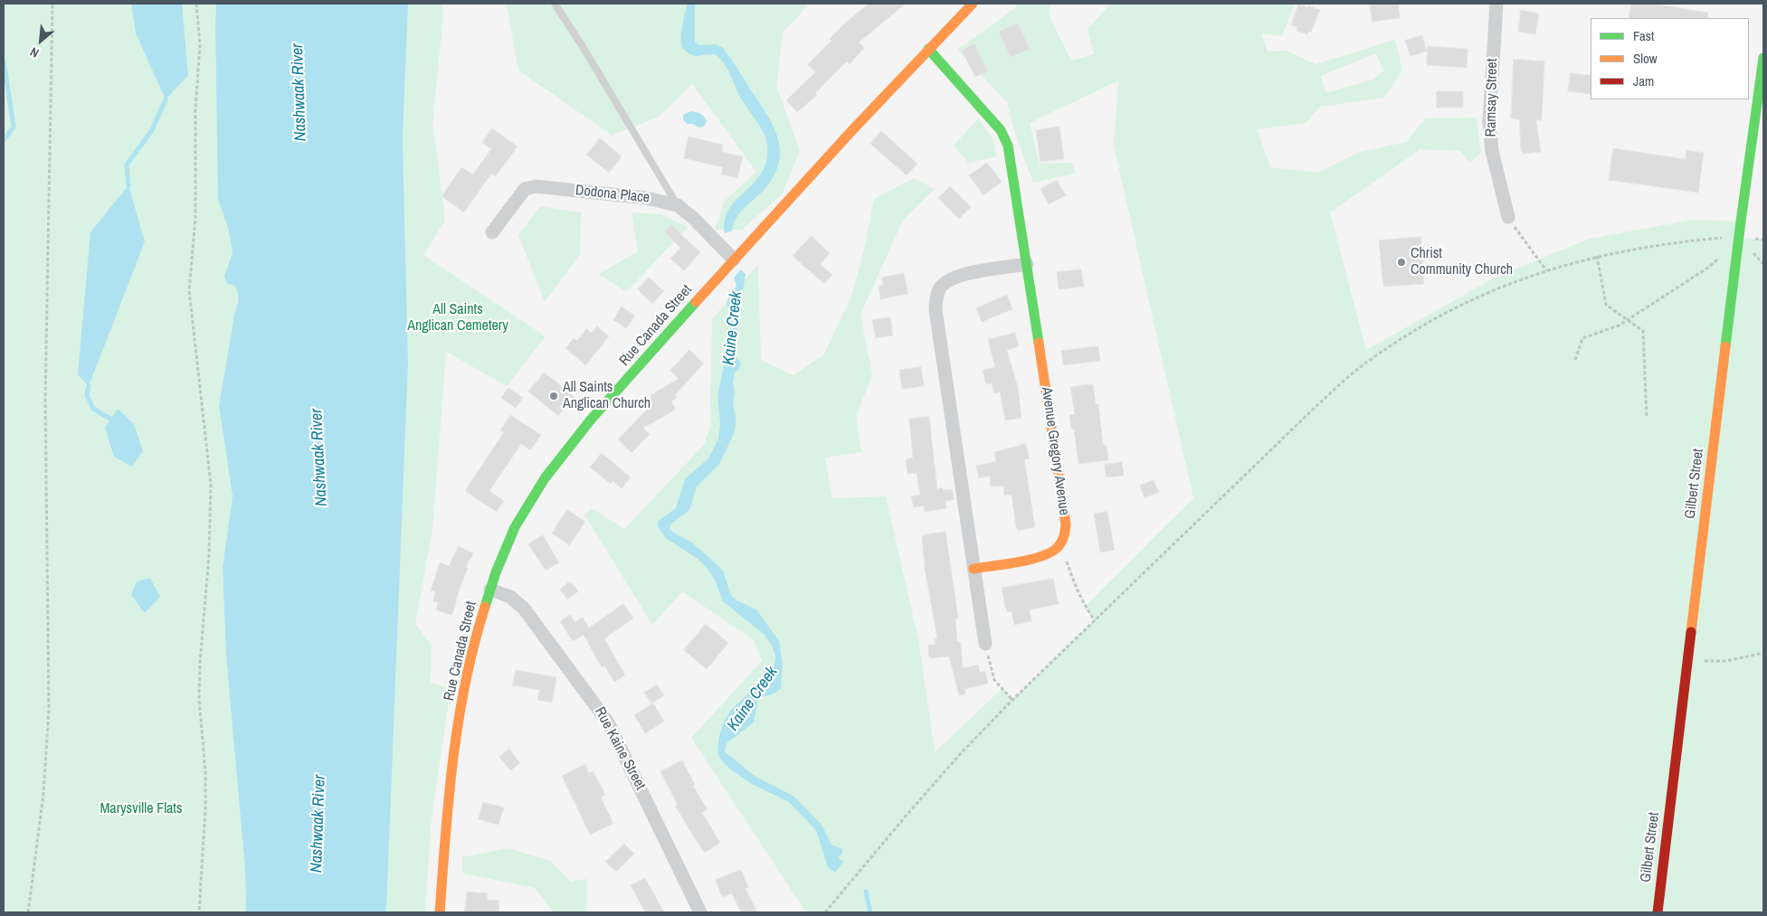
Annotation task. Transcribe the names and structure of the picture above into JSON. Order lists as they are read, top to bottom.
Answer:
{
  "streets": {
    "street": [
      "Ramsay Street",
      "Dodona Place",
      "Rue Canada Street",
      "Avenue Gregory Avenue",
      "Gilbert Street",
      "Rue Kaine Street"
    ]
  },
  "crossings": [
    ["Dodona Place", "Rue Canada Street"],
    ["Rue Canada Street", "Avenue Gregory Avenue"],
    ["Rue Canada Street", "Rue Kaine Street"]
  ],
  "water": ["Nashwaak River", "Kaine Creek"],
  "parks": ["All Saints Anglican Cemetery", "Marysville Flats"],
  "places": ["Christ Community Church", "All Saints Anglican Church"],
  "legend": ["Fast", "Slow", "Jam"],
  "north": "bottom left"
}
